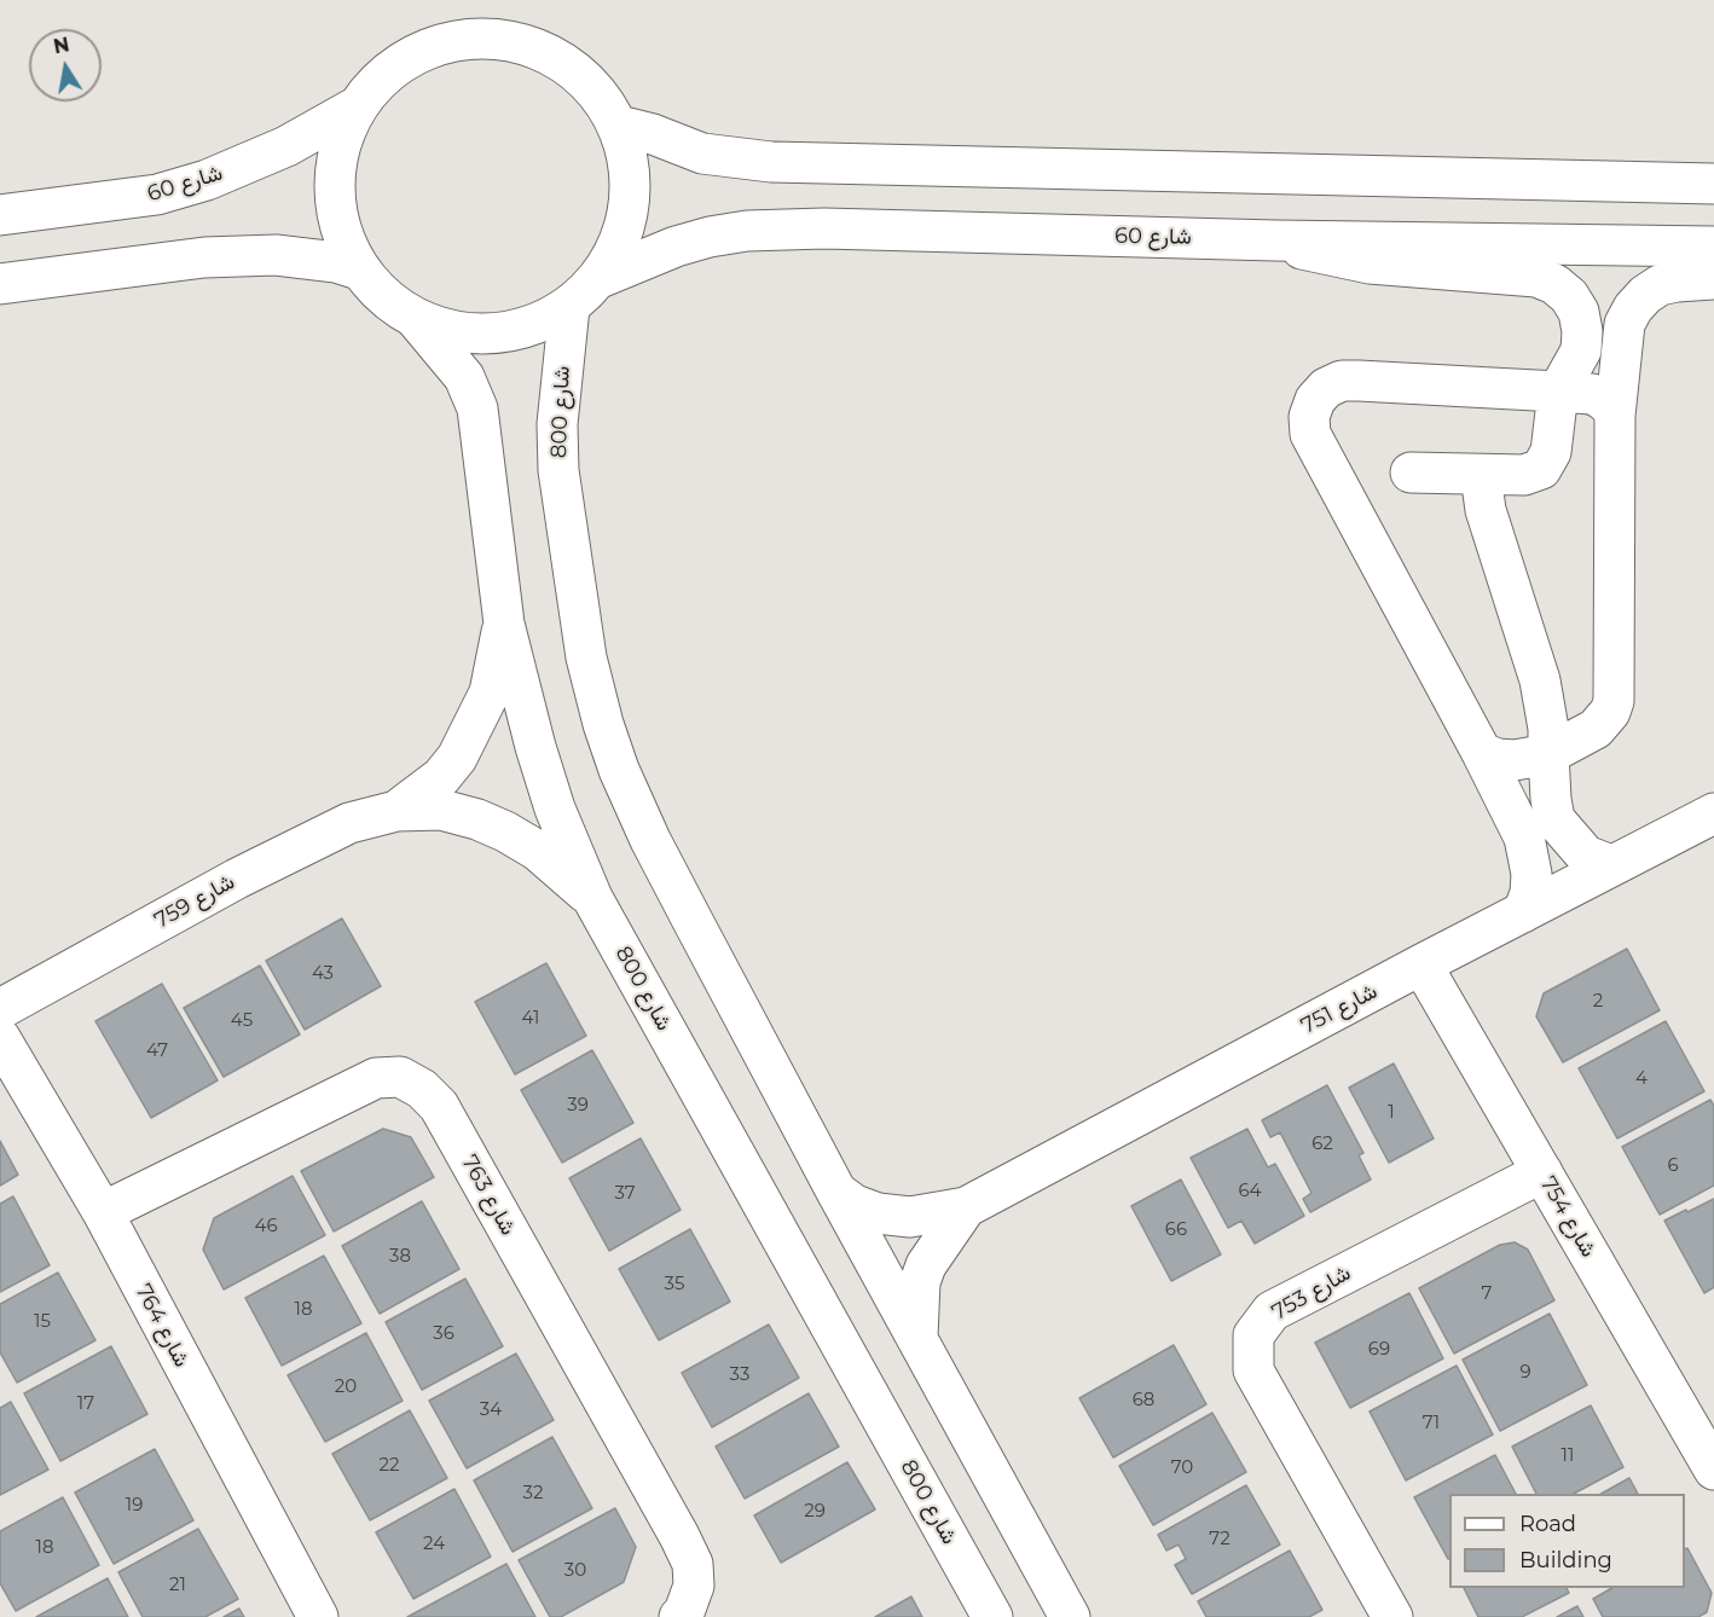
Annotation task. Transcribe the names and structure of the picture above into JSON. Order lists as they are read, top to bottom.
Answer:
{
  "streets": {
    "street": [
      "شارع 60",
      "شارع 800",
      "شارع 759",
      "شارع 751",
      "شارع 763",
      "شارع 754",
      "شارع 753",
      "شارع 764"
    ]
  },
  "crossings": [
    ["شارع 800", "شارع 759"],
    ["شارع 800", "شارع 751"],
    ["شارع 751", "شارع 754"],
    ["شارع 763", "شارع 764"],
    ["شارع 754", "شارع 753"]
  ],
  "house_numbers": [
    "43",
    "2",
    "41",
    "45",
    "47",
    "4",
    "39",
    "1",
    "62",
    "6",
    "64",
    "37",
    "46",
    "66",
    "38",
    "35",
    "7",
    "18",
    "15",
    "36",
    "69",
    "9",
    "33",
    "20",
    "68",
    "17",
    "34",
    "71",
    "11",
    "22",
    "70",
    "32",
    "19",
    "29",
    "72",
    "24",
    "18",
    "30",
    "21"
  ],
  "legend": ["Road", "Building"],
  "north": "top"
}
